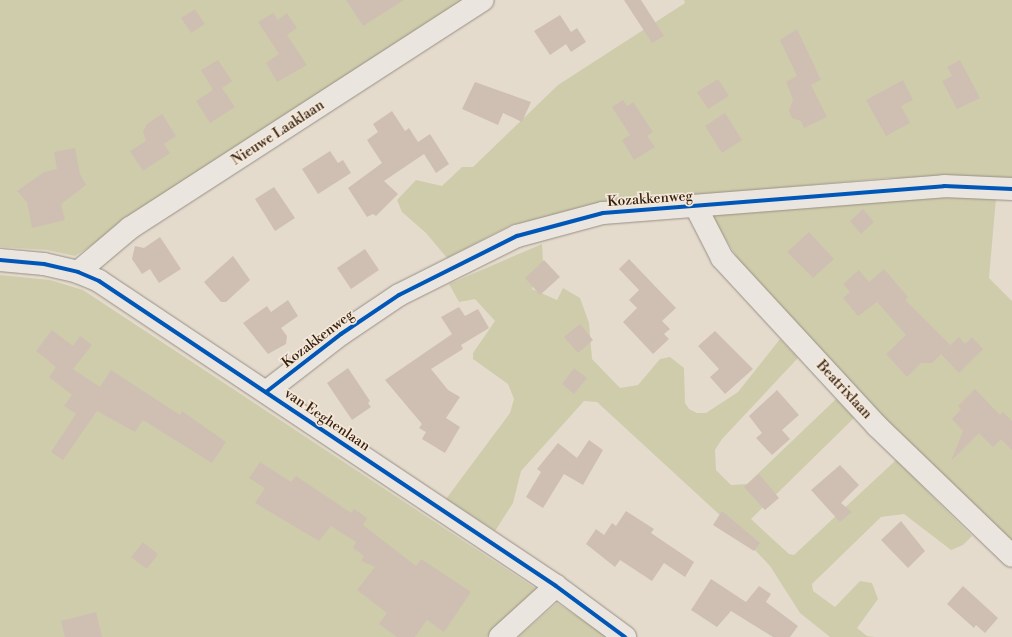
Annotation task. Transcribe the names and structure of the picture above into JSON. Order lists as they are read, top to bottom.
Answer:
{
  "streets": {
    "street": [
      "Nieuwe Laaklaan",
      "Kozakkenweg",
      "Beatrixlaan",
      "van Eeghenlaan"
    ]
  },
  "crossings": [
    ["Nieuwe Laaklaan", "van Eeghenlaan"],
    ["Kozakkenweg", "Beatrixlaan"],
    ["Kozakkenweg", "van Eeghenlaan"]
  ]
}
